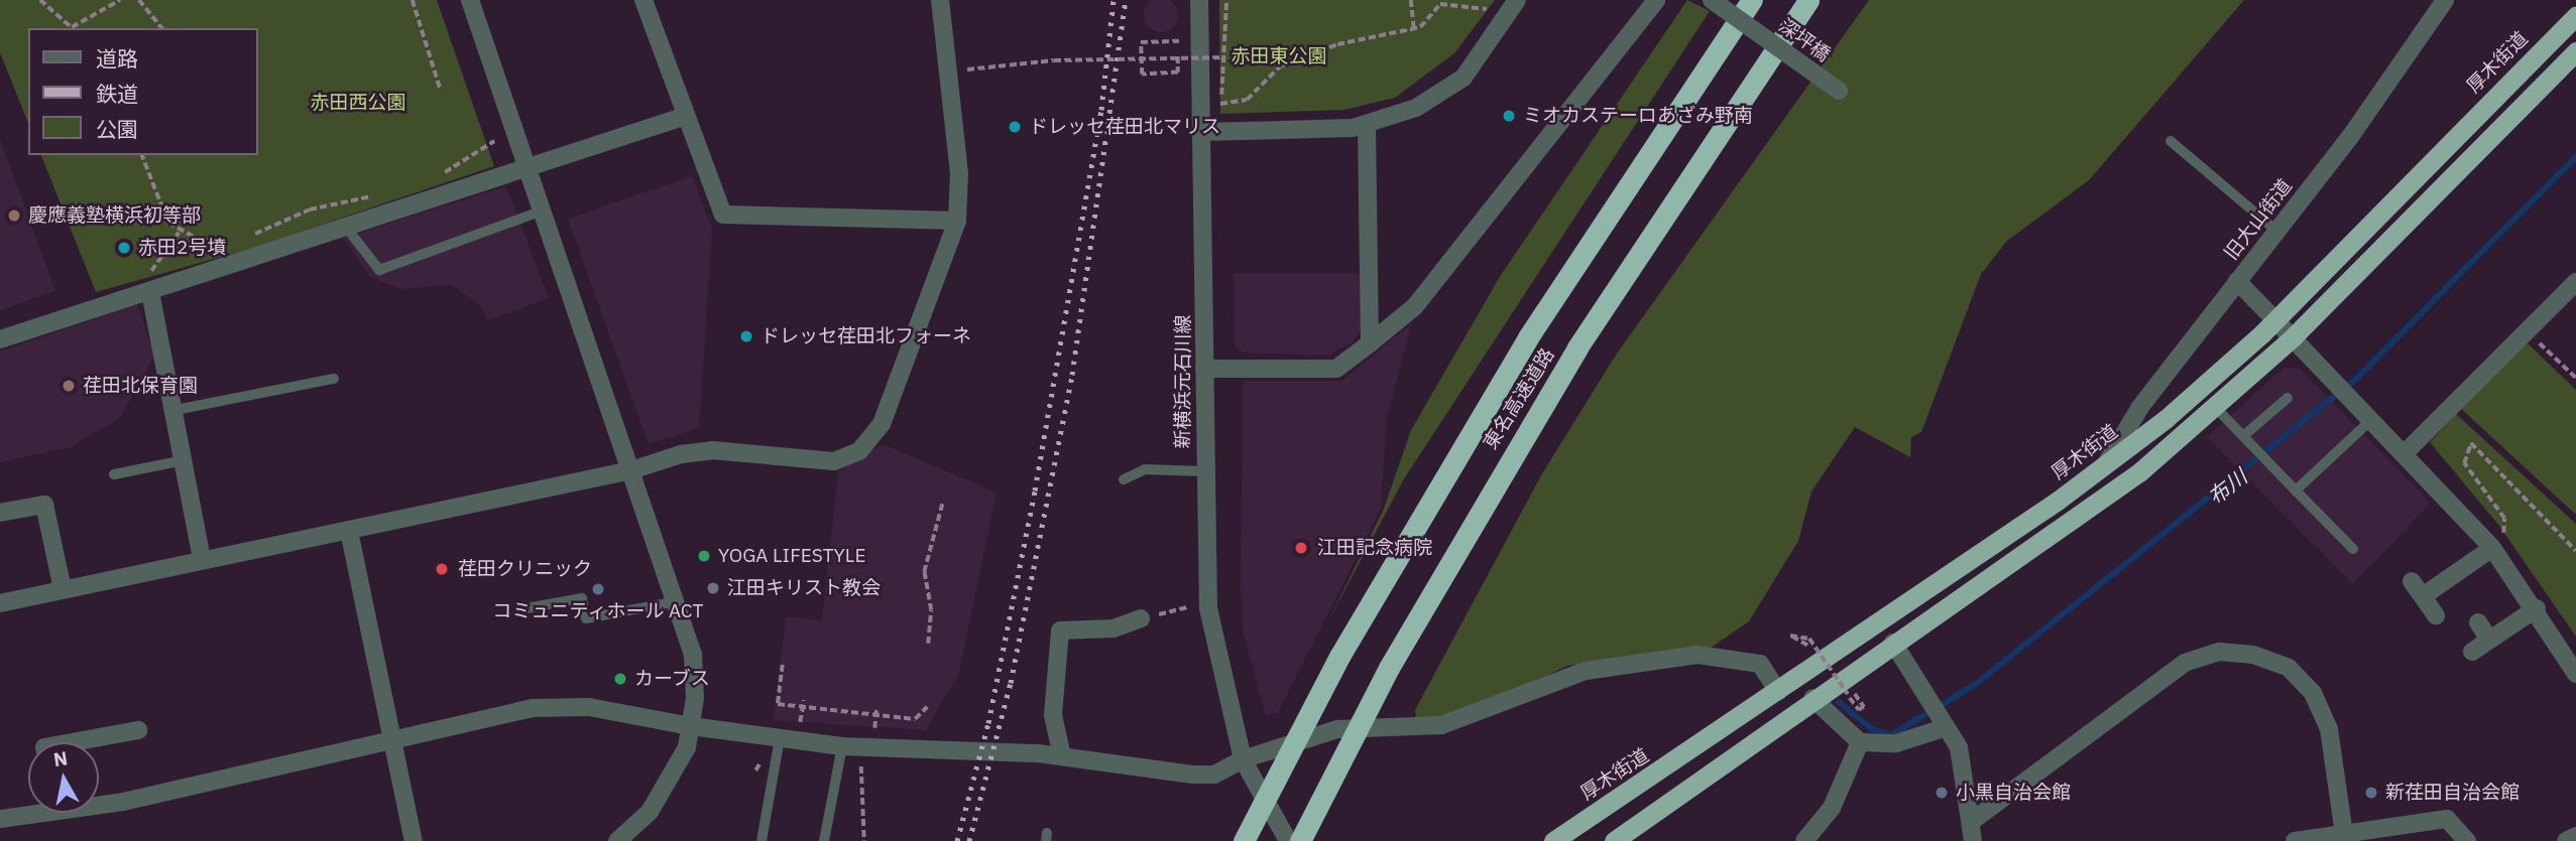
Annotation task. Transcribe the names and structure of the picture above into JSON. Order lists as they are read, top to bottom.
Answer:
{
  "streets": {
    "highway": ["厚木街道", "東名高速道路"],
    "street": ["深坪橋", "旧大山街道", "新横浜元石川線"]
  },
  "crossings": [
    ["厚木街道", "旧大山街道"]
  ],
  "water": ["布川"],
  "parks": ["赤田東公園", "赤田西公園"],
  "places": [
    "ミオカステーロあざみ野南",
    "ドレッセ荏田北マリス",
    "慶應義塾横浜初等部",
    "赤田2号墳",
    "ドレッセ荏田北フォーネ",
    "荏田北保育園",
    "江田記念病院",
    "YOGA LIFESTYLE",
    "荏田クリニック",
    "江田キリスト教会",
    "コミュニティホール ACT",
    "カーブス",
    "小黒自治会館",
    "新荏田自治会館"
  ],
  "legend": ["道路", "鉄道", "公園"],
  "north": "top"
}
